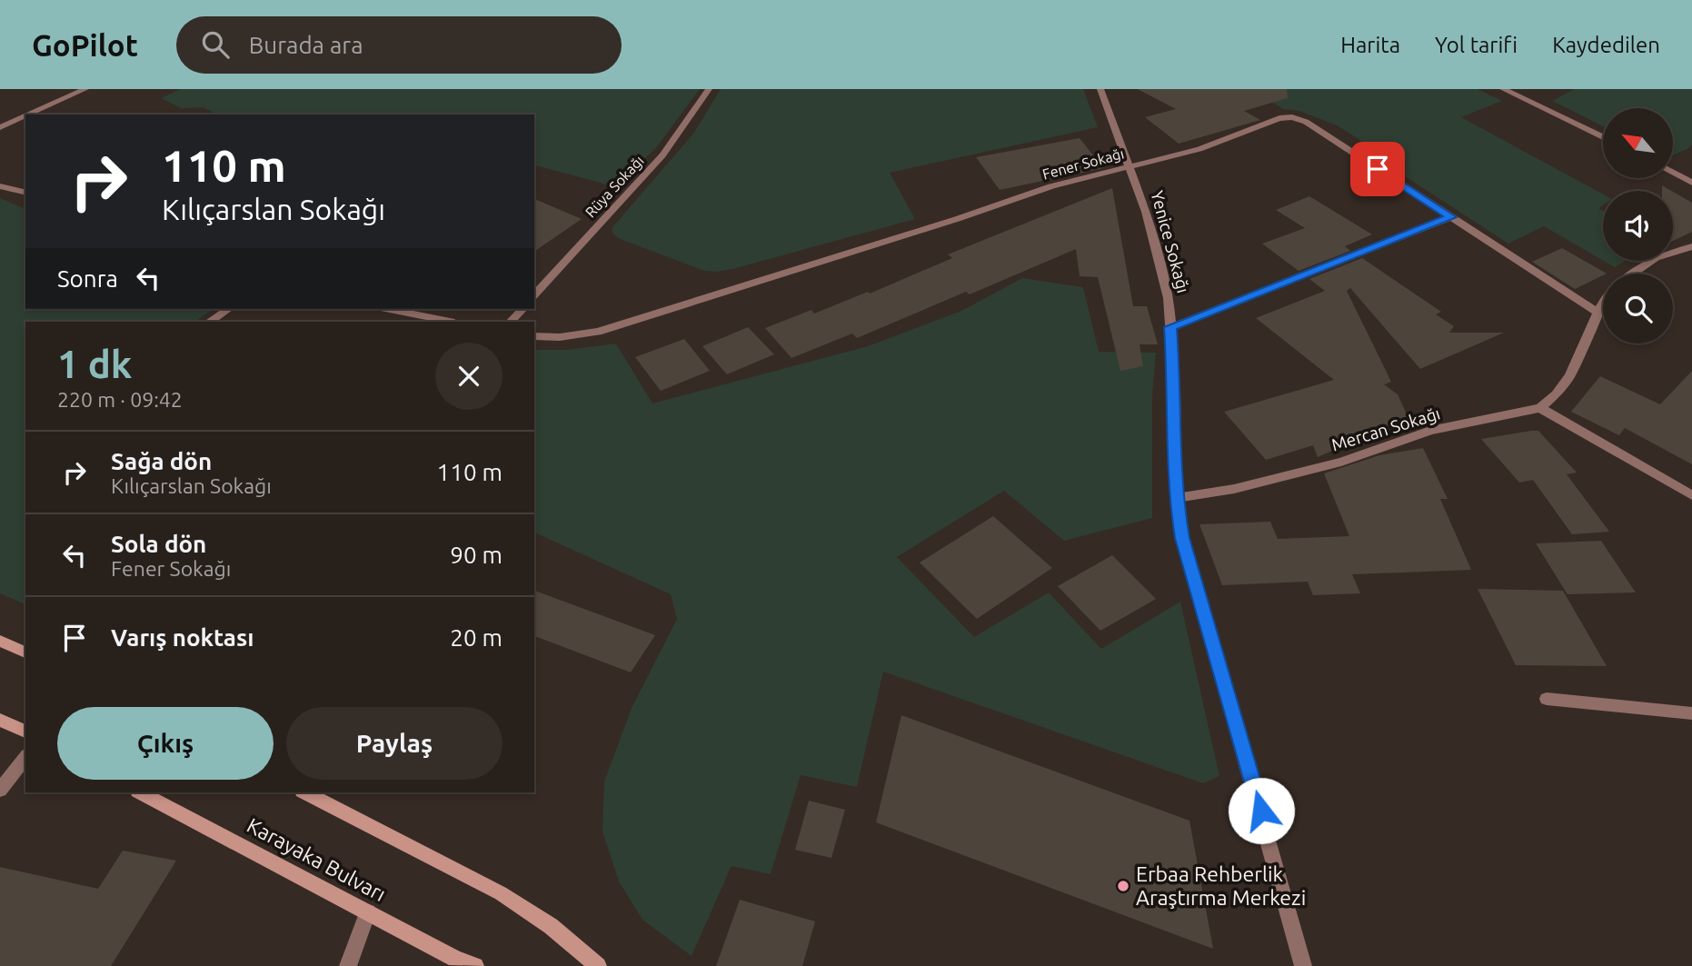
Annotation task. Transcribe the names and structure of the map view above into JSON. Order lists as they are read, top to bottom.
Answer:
{
  "streets": {
    "main road": ["Karayaka Bulvarı"],
    "street": [
      "Fener Sokağı",
      "Rüya Sokağı",
      "Yenice Sokağı",
      "Mercan Sokağı"
    ]
  },
  "crossings": [
    ["Fener Sokağı", "Yenice Sokağı"],
    ["Yenice Sokağı", "Mercan Sokağı"]
  ],
  "places": ["Erbaa Rehberlik Araştırma Merkezi"],
  "north": "top left",
  "page": {
    "header": "GoPilot",
    "search": "Burada ara",
    "nav": ["Harita", "Yol tarifi", "Kaydedilen"],
    "turn": ["110 m", "Kılıçarslan Sokağı"],
    "then": "Sonra",
    "heading": ["1 dk", "220 m · 09:42"],
    "list": [
      {
        "name": "Sağa dön",
        "note": "Kılıçarslan Sokağı",
        "value": "110 m"
      },
      {
        "name": "Sola dön",
        "note": "Fener Sokağı",
        "value": "90 m"
      },
      {
        "name": "Varış noktası",
        "value": "20 m"
      }
    ],
    "buttons": ["Çıkış", "Paylaş"]
  }
}
